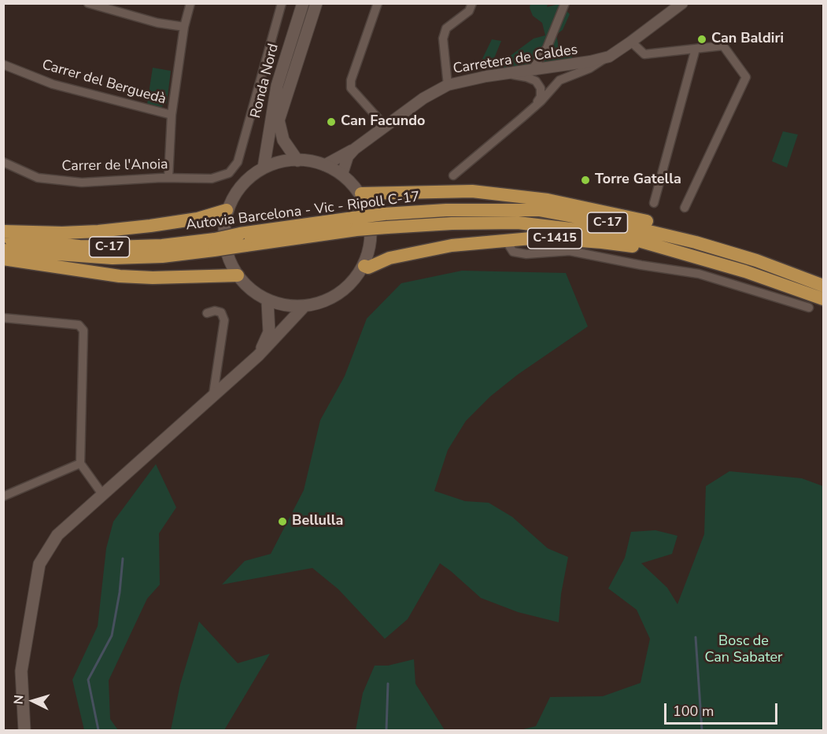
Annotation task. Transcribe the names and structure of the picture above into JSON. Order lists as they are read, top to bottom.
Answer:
{
  "streets": {
    "highway": ["Autovia Barcelona - Vic - Ripoll C-17", "C-17", "C-1415"],
    "main road": ["Ronda Nord"],
    "street": ["Carretera de Caldes", "Carrer del Berguedà", "Carrer de l'Anoia"]
  },
  "crossings": [
    ["Carretera de Caldes", "Ronda Nord"],
    ["Carretera de Caldes", "C-1415"],
    ["Ronda Nord", "C-1415"],
    ["Autovia Barcelona - Vic - Ripoll C-17", "C-1415"]
  ],
  "parks": ["Bosc de Can Sabater"],
  "places": [
    "Can Baldiri",
    "Can Facundo",
    "Torre Gatella",
    "Bellulla"
  ],
  "scale_bar": "100 m",
  "north": "left"
}
